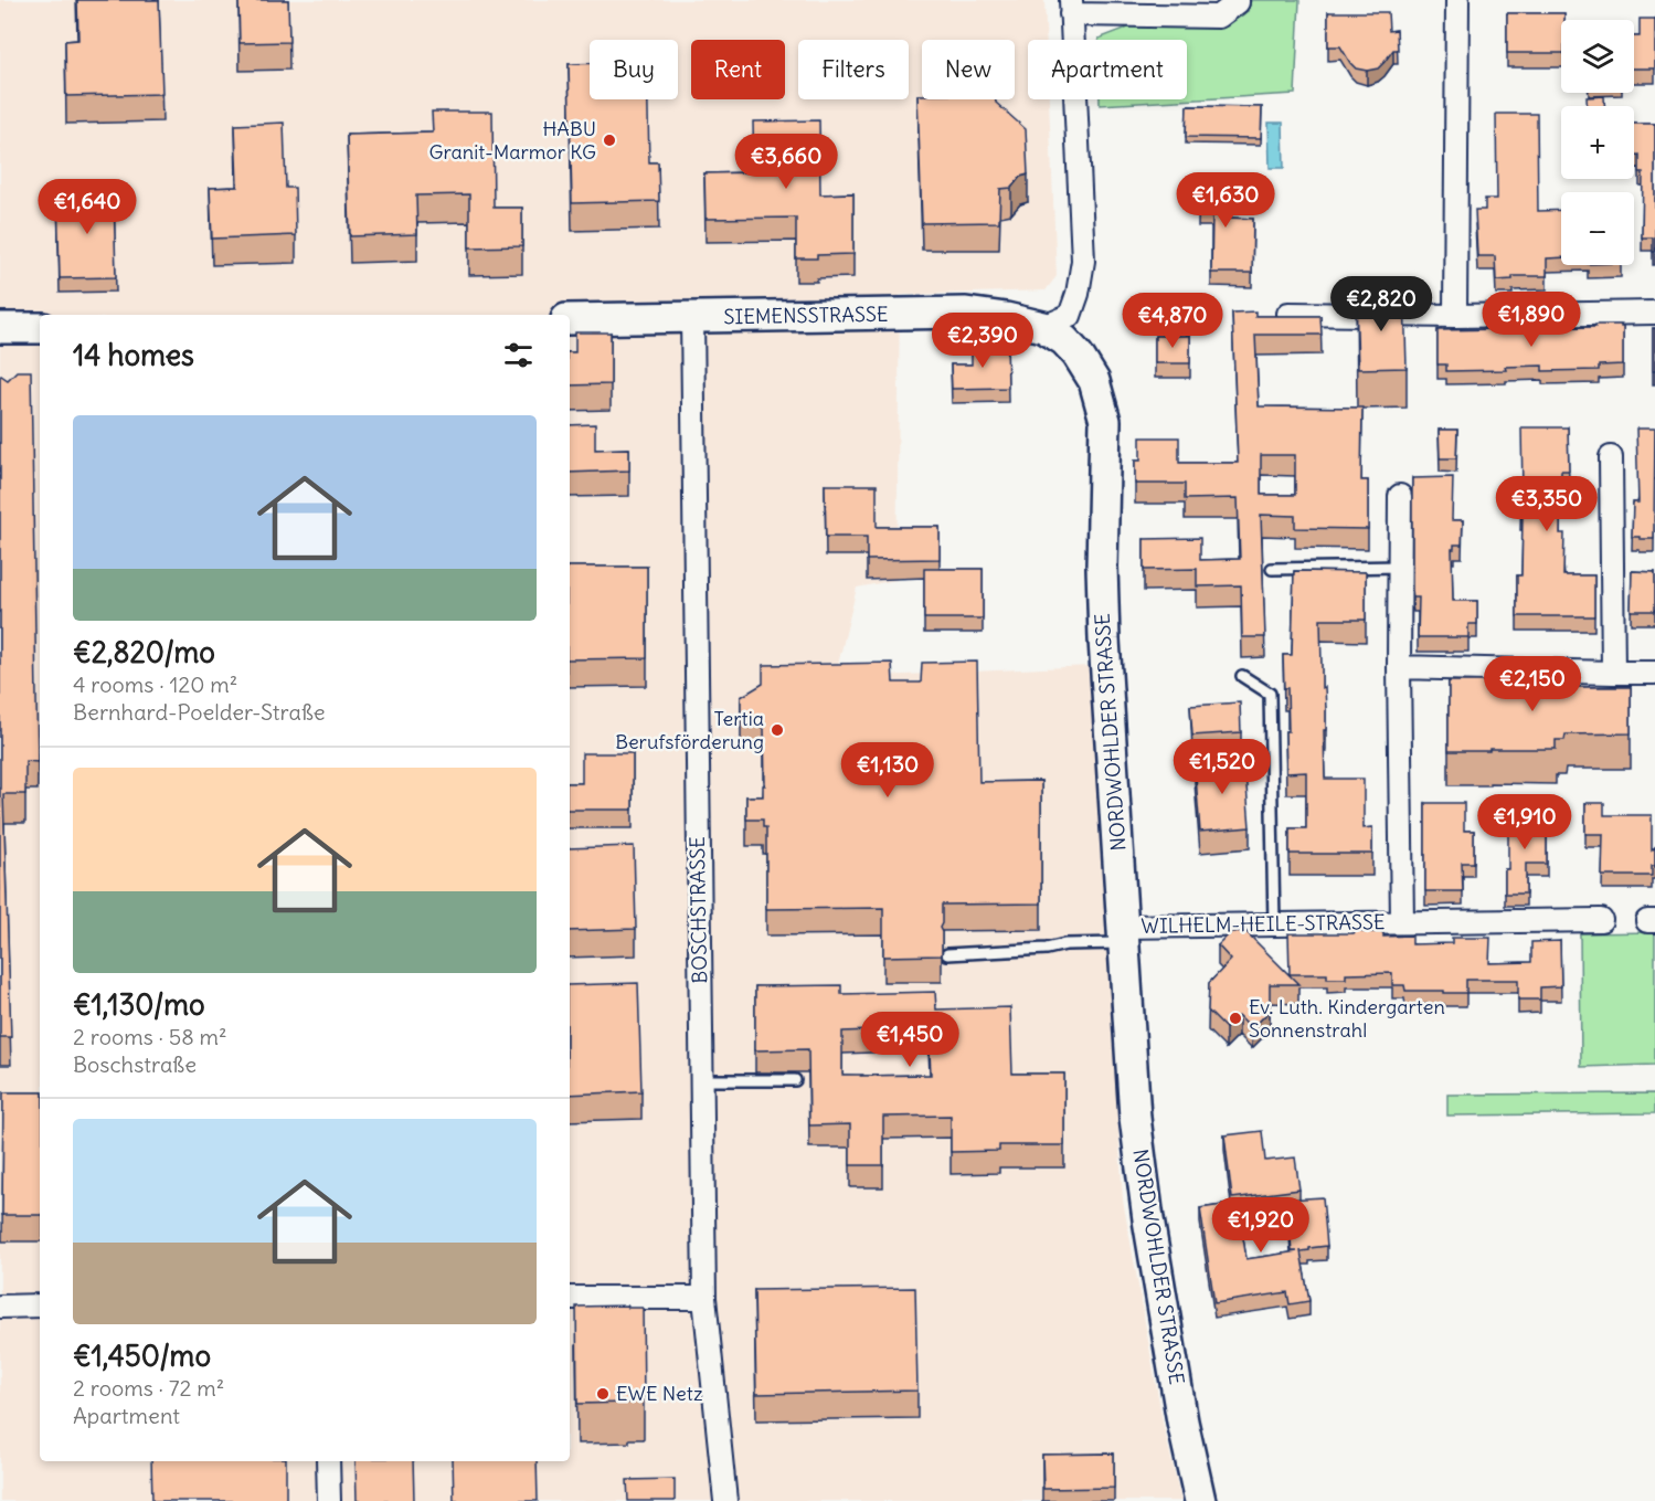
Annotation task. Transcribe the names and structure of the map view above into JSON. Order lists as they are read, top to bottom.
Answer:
{
  "streets": {
    "main road": ["SIEMENSSTRASSE", "NORDWOHLDER STRASSE"],
    "street": ["BOSCHSTRASSE", "WILHELM-HEILE-STRASSE"]
  },
  "crossings": [
    ["SIEMENSSTRASSE", "NORDWOHLDER STRASSE"],
    ["SIEMENSSTRASSE", "BOSCHSTRASSE"],
    ["NORDWOHLDER STRASSE", "WILHELM-HEILE-STRASSE"]
  ],
  "places": [
    "HABU Granit-Marmor KG",
    "Tertia Berufsförderung",
    "Ev. Luth. Kindergarten Sonnenstrahl",
    "EWE Netz"
  ],
  "page": {
    "map_buttons": ["+", "−"],
    "chip": [
      "Buy",
      "Rent",
      "Filters",
      "New",
      "Apartment"
    ],
    "price": [
      "€3,660",
      "€1,630",
      "€1,640",
      "€2,820",
      "€1,890",
      "€4,870",
      "€2,390",
      "€3,350",
      "€2,150",
      "€1,520",
      "€1,130",
      "€1,910",
      "€1,450",
      "€1,920"
    ],
    "heading": "14 homes",
    "list": [
      {
        "name": "€2,820/mo",
        "note": "4 rooms · 120 m² · Bernhard-Poelder-Straße"
      },
      {
        "name": "€1,130/mo",
        "note": "2 rooms · 58 m² · Boschstraße"
      },
      {
        "name": "€1,450/mo",
        "note": "2 rooms · 72 m² · Apartment"
      }
    ]
  }
}
